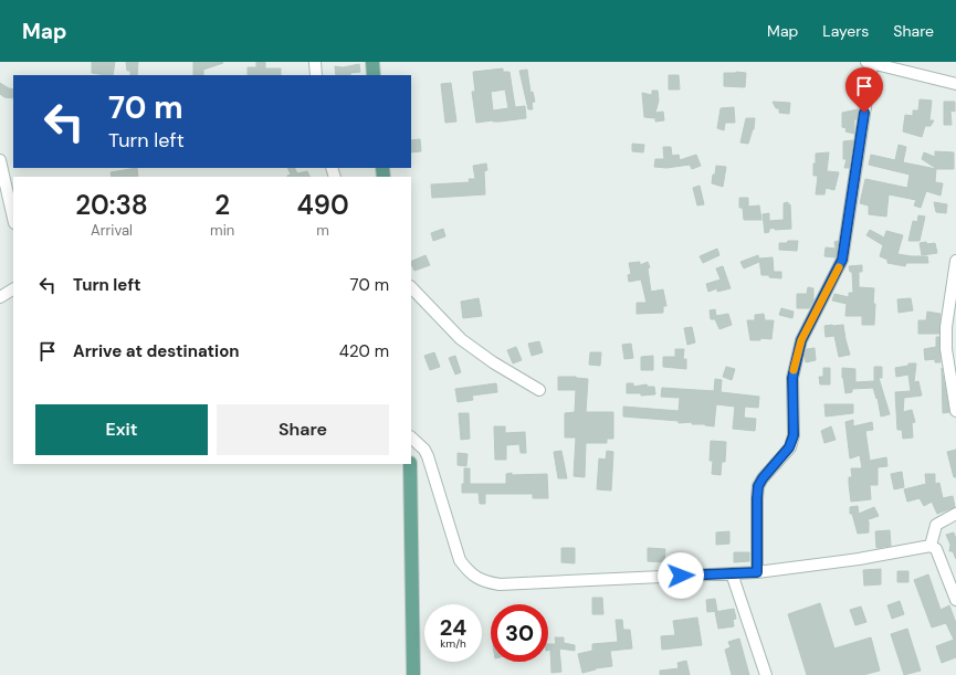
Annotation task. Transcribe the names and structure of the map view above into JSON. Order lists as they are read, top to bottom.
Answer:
{
  "page": {
    "header": "Map",
    "nav": ["Map", "Layers", "Share"],
    "turn": ["70 m", "Turn left"],
    "eta": [
      "20:38",
      "Arrival",
      "2",
      "min",
      "490",
      "m"
    ],
    "list": [
      {
        "name": "Turn left",
        "value": "70 m"
      },
      {
        "name": "Arrive at destination",
        "value": "420 m"
      }
    ],
    "buttons": ["Exit", "Share"],
    "speed": "24 km/h",
    "limit": "30"
  }
}
